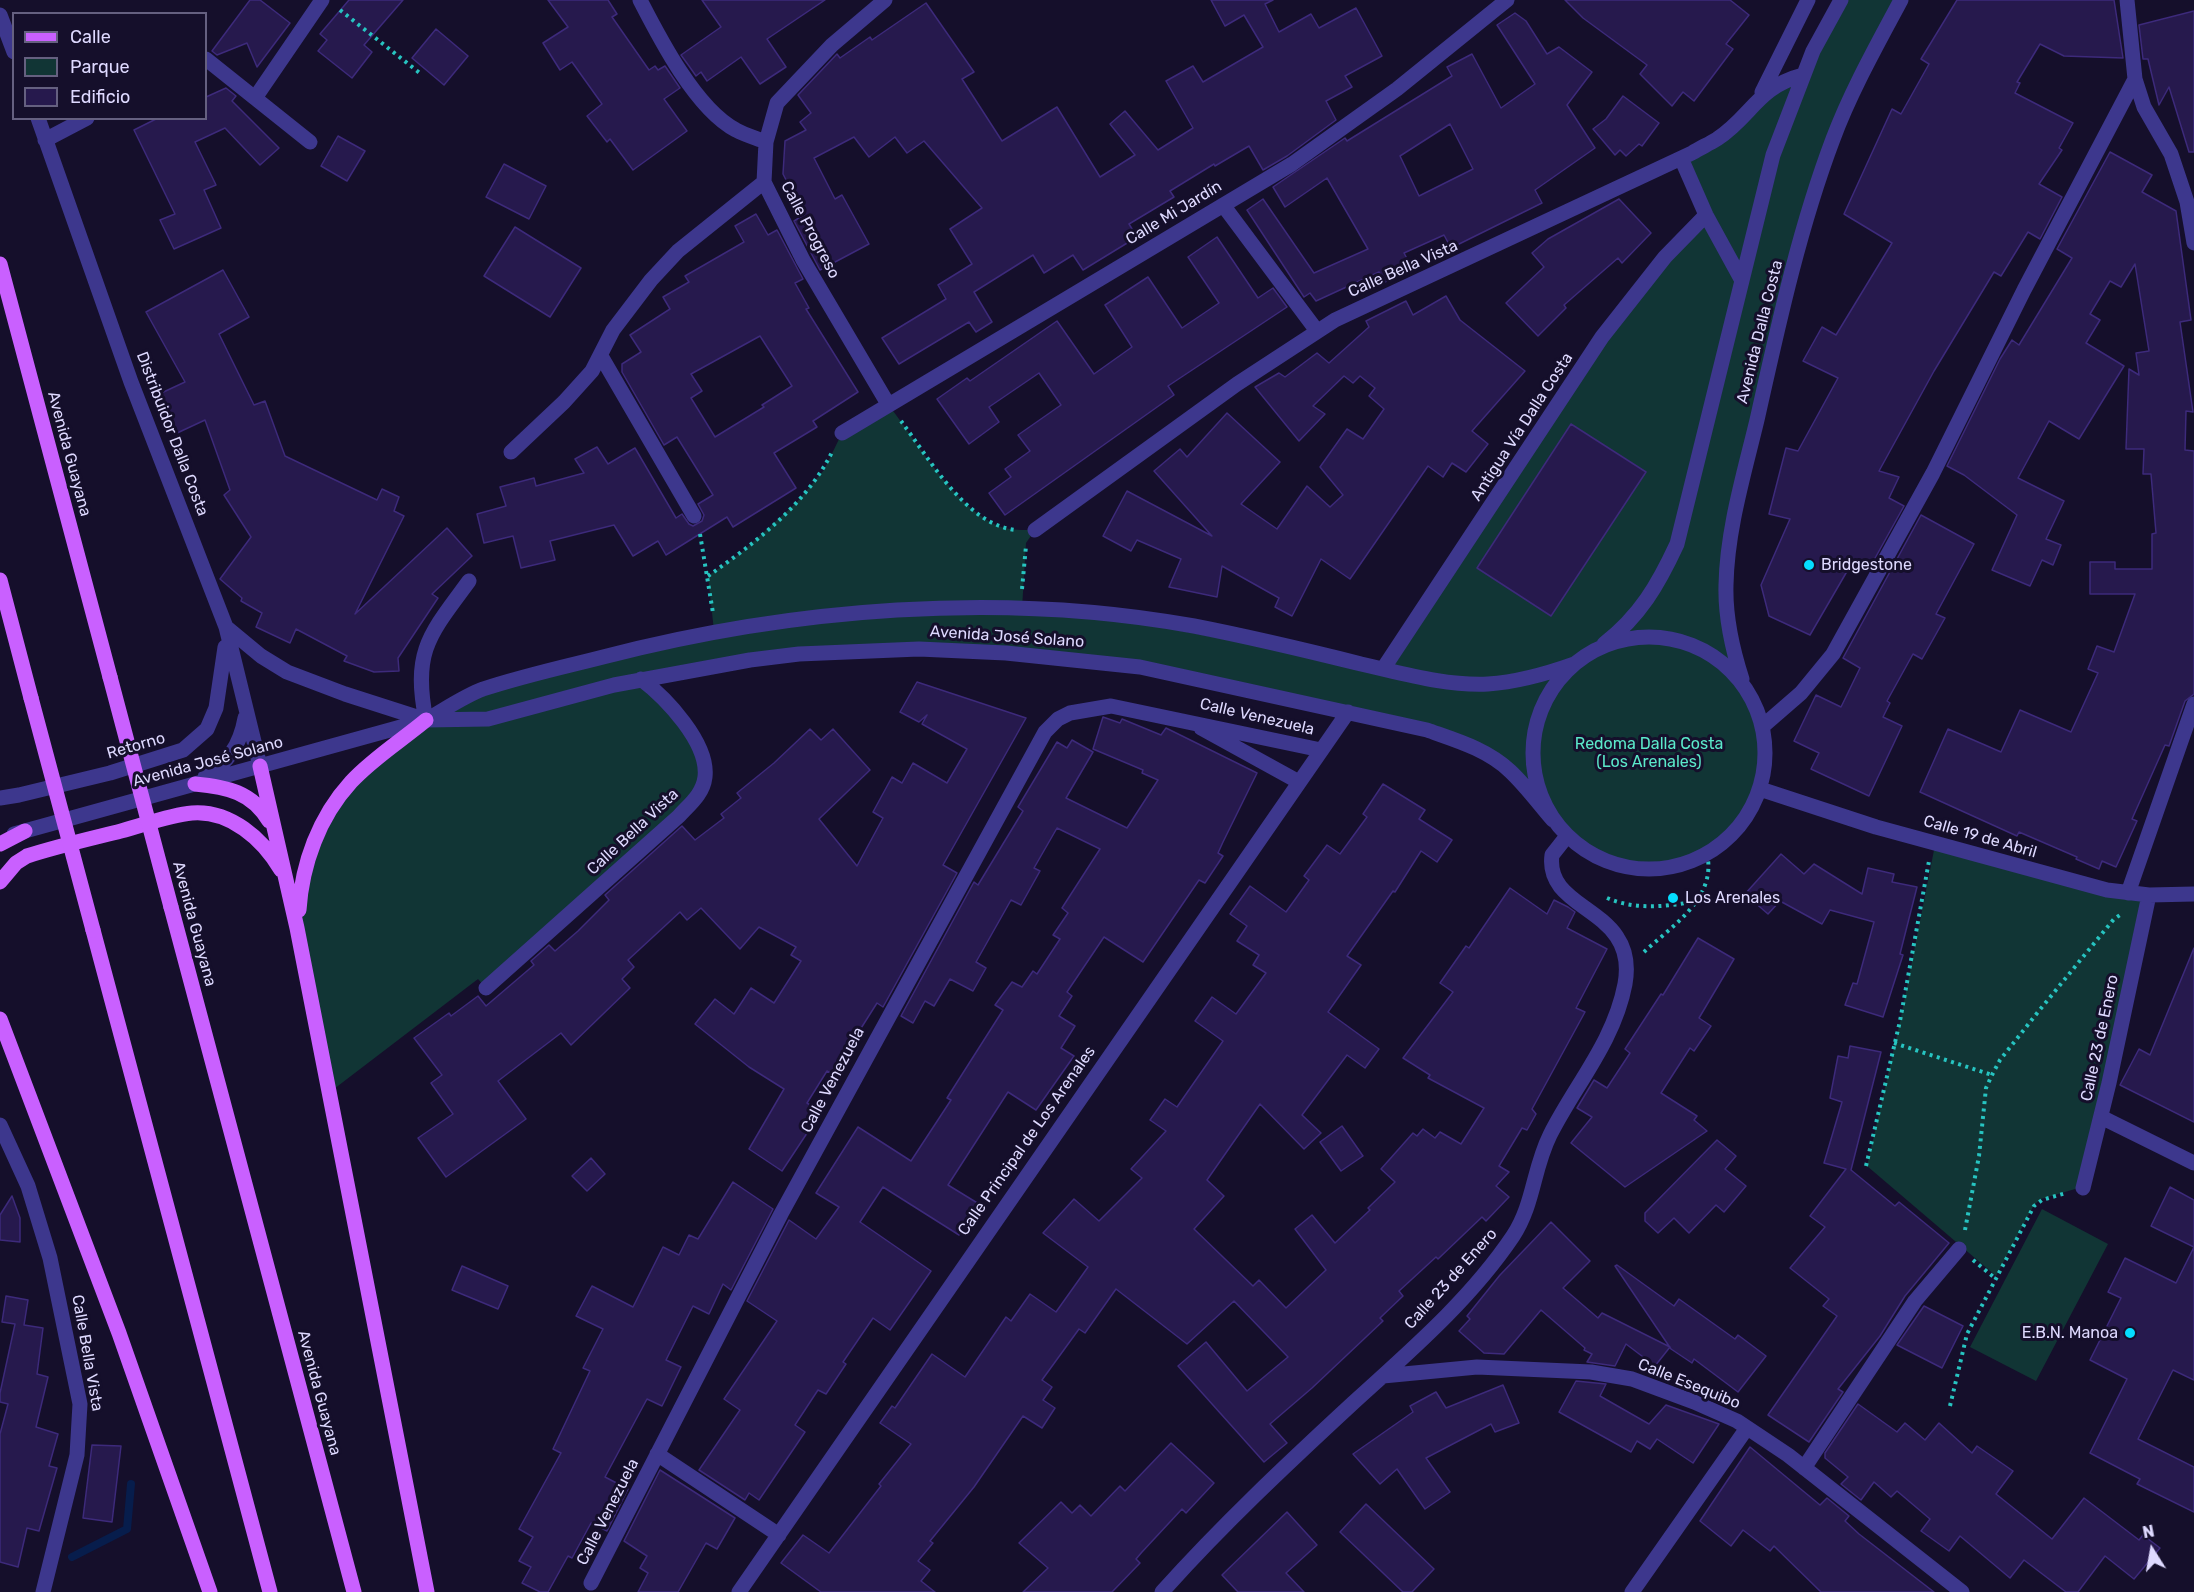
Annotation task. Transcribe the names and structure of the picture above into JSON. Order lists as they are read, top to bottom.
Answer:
{
  "streets": {
    "main road": ["Avenida Guayana"],
    "street": [
      "Calle Mi Jardín",
      "Calle Progreso",
      "Calle Bella Vista",
      "Avenida Dalla Costa",
      "Antigua Vía Dalla Costa",
      "Distribuidor Dalla Costa",
      "Avenida José Solano",
      "Calle Venezuela",
      "Retorno",
      "Calle 19 de Abril",
      "Calle 23 de Enero",
      "Calle Principal de Los Arenales",
      "Calle Esequibo"
    ]
  },
  "crossings": [
    ["Calle Mi Jardín", "Calle Progreso"],
    ["Calle Bella Vista", "Avenida Dalla Costa"],
    ["Calle Bella Vista", "Avenida José Solano"],
    ["Avenida Dalla Costa", "Avenida José Solano"],
    ["Antigua Vía Dalla Costa", "Avenida José Solano"],
    ["Distribuidor Dalla Costa", "Avenida José Solano"],
    ["Distribuidor Dalla Costa", "Retorno"],
    ["Avenida José Solano", "Calle 19 de Abril"],
    ["Avenida José Solano", "Calle 23 de Enero"],
    ["Avenida José Solano", "Calle Principal de Los Arenales"],
    ["Calle Venezuela", "Calle Principal de Los Arenales"],
    ["Calle 19 de Abril", "Calle 23 de Enero"],
    ["Calle 23 de Enero", "Calle Esequibo"]
  ],
  "parks": ["Redoma Dalla Costa (Los Arenales)"],
  "places": ["Bridgestone", "Los Arenales", "E.B.N. Manoa"],
  "legend": ["Calle", "Parque", "Edificio"],
  "north": "top"
}
